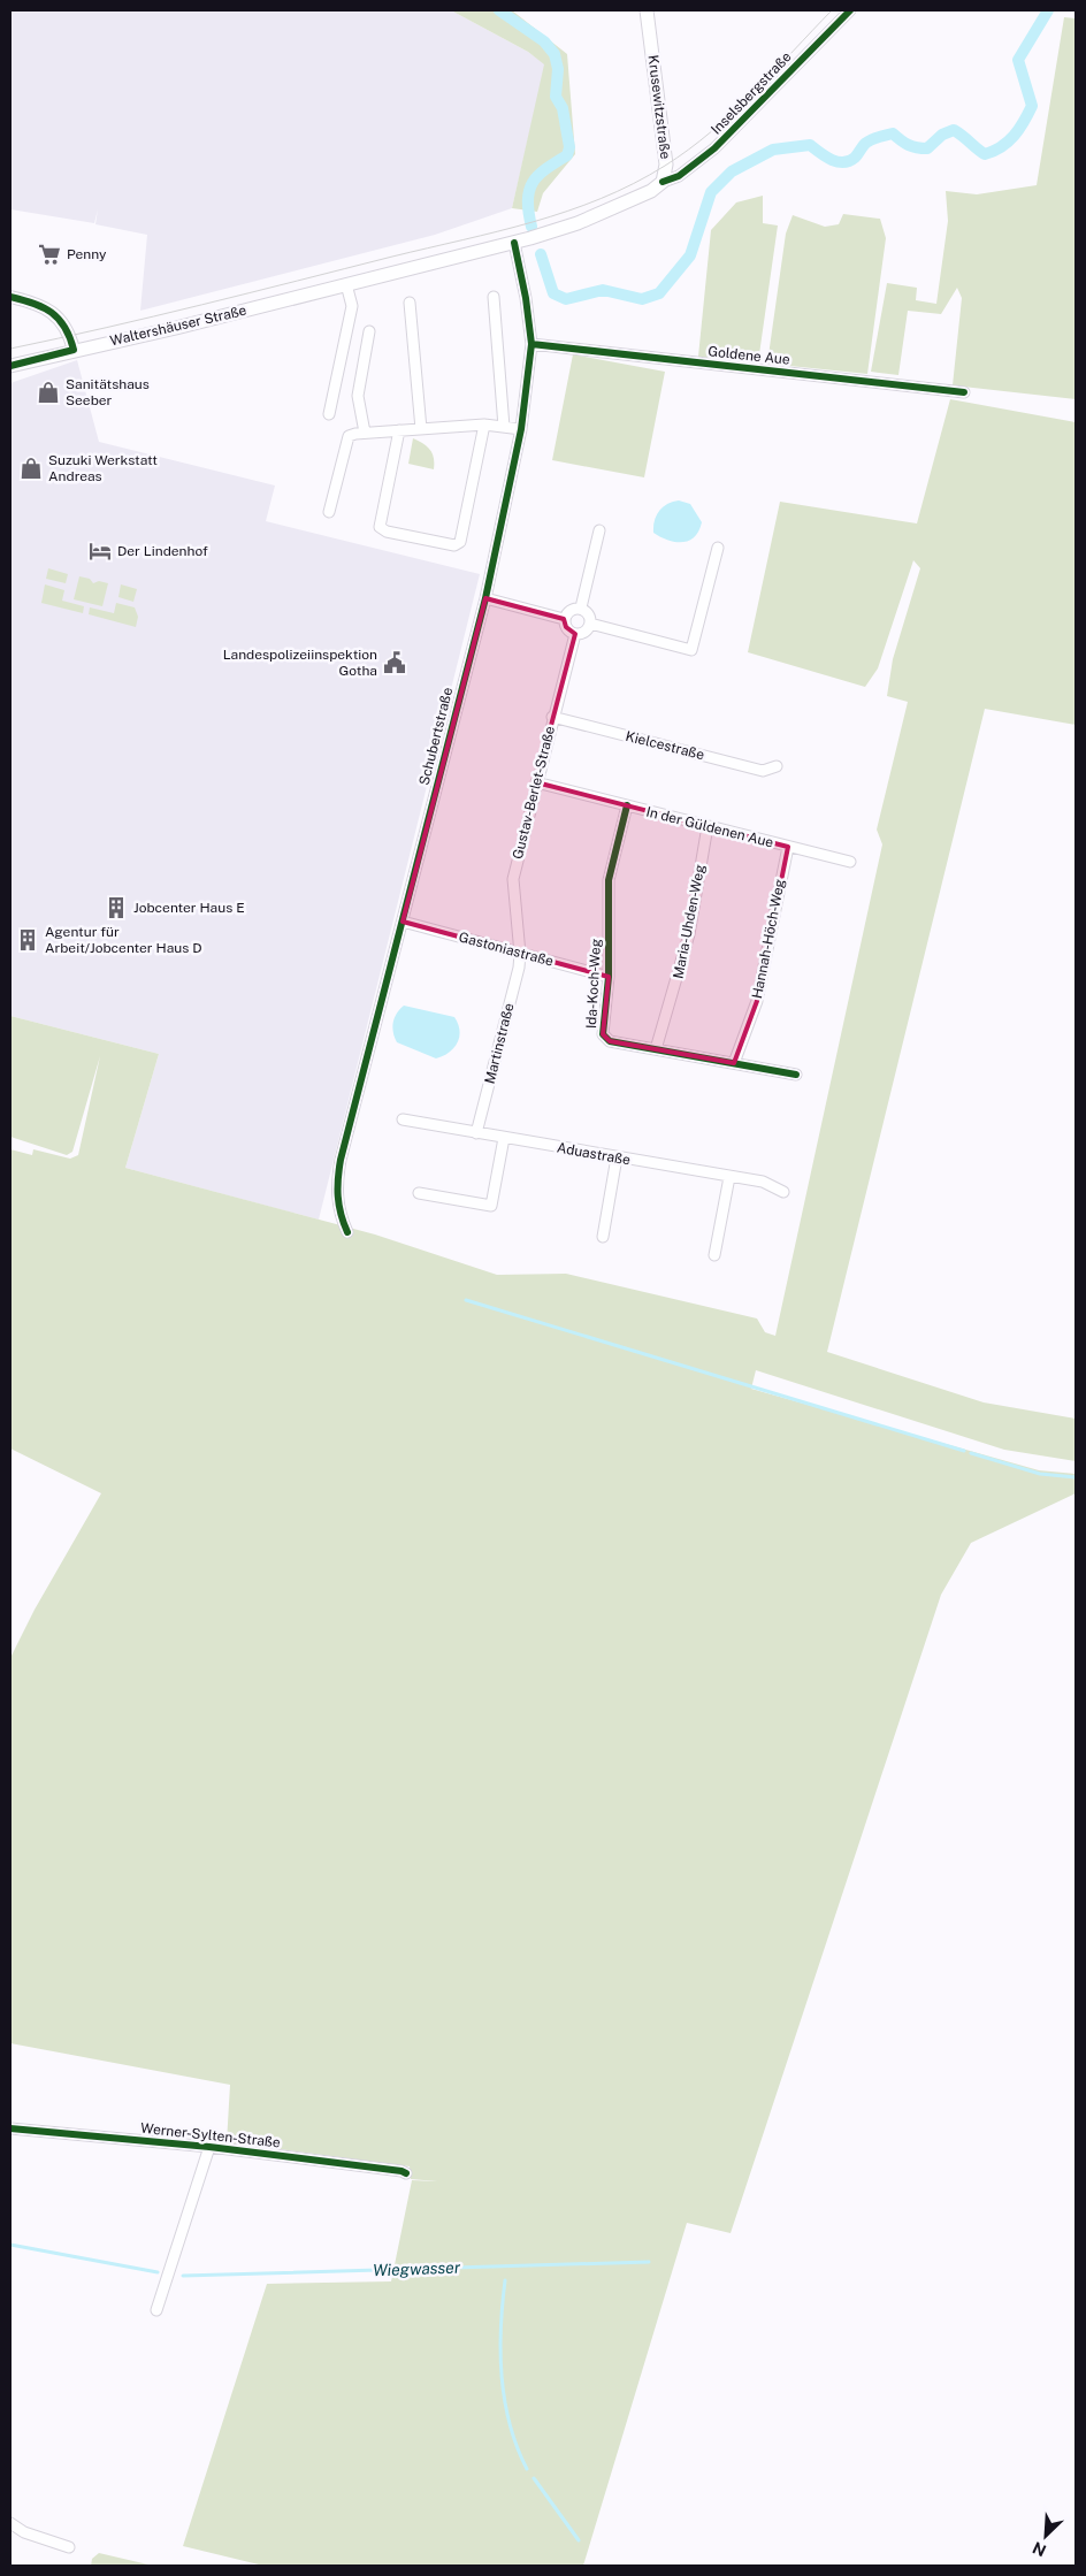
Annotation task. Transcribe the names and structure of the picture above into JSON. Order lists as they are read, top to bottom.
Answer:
{
  "streets": {
    "main road": ["Krusewitzstraße", "Waltershäuser Straße"],
    "street": [
      "Inselsbergstraße",
      "Goldene Aue",
      "Schubertstraße",
      "Kielcestraße",
      "Gustav-Berlet-Straße",
      "In der Güldenen Aue",
      "Maria-Uhden-Weg",
      "Hannah-Höch-Weg",
      "Gastoniastraße",
      "Ida-Koch-Weg",
      "Martinstraße",
      "Aduastraße",
      "Werner-Sylten-Straße"
    ]
  },
  "crossings": [
    ["Inselsbergstraße", "Krusewitzstraße"],
    ["Inselsbergstraße", "Waltershäuser Straße"],
    ["Krusewitzstraße", "Waltershäuser Straße"],
    ["Waltershäuser Straße", "Schubertstraße"],
    ["Goldene Aue", "Schubertstraße"],
    ["Schubertstraße", "Gastoniastraße"],
    ["Kielcestraße", "Gustav-Berlet-Straße"],
    ["Gustav-Berlet-Straße", "In der Güldenen Aue"],
    ["Gustav-Berlet-Straße", "Gastoniastraße"],
    ["Gustav-Berlet-Straße", "Martinstraße"],
    ["In der Güldenen Aue", "Maria-Uhden-Weg"],
    ["In der Güldenen Aue", "Hannah-Höch-Weg"],
    ["In der Güldenen Aue", "Ida-Koch-Weg"],
    ["Maria-Uhden-Weg", "Ida-Koch-Weg"],
    ["Hannah-Höch-Weg", "Ida-Koch-Weg"],
    ["Gastoniastraße", "Ida-Koch-Weg"],
    ["Gastoniastraße", "Martinstraße"],
    ["Martinstraße", "Aduastraße"]
  ],
  "water": ["Wiegwasser"],
  "places": {
    "supermarket": ["Penny"],
    "shop": ["Sanitätshaus Seeber", "Suzuki Werkstatt Andreas"],
    "hotel": ["Der Lindenhof"],
    "public building": ["Landespolizeiinspektion Gotha"],
    "building": ["Jobcenter Haus E", "Agentur für Arbeit/Jobcenter Haus D"]
  },
  "north": "bottom left"
}
